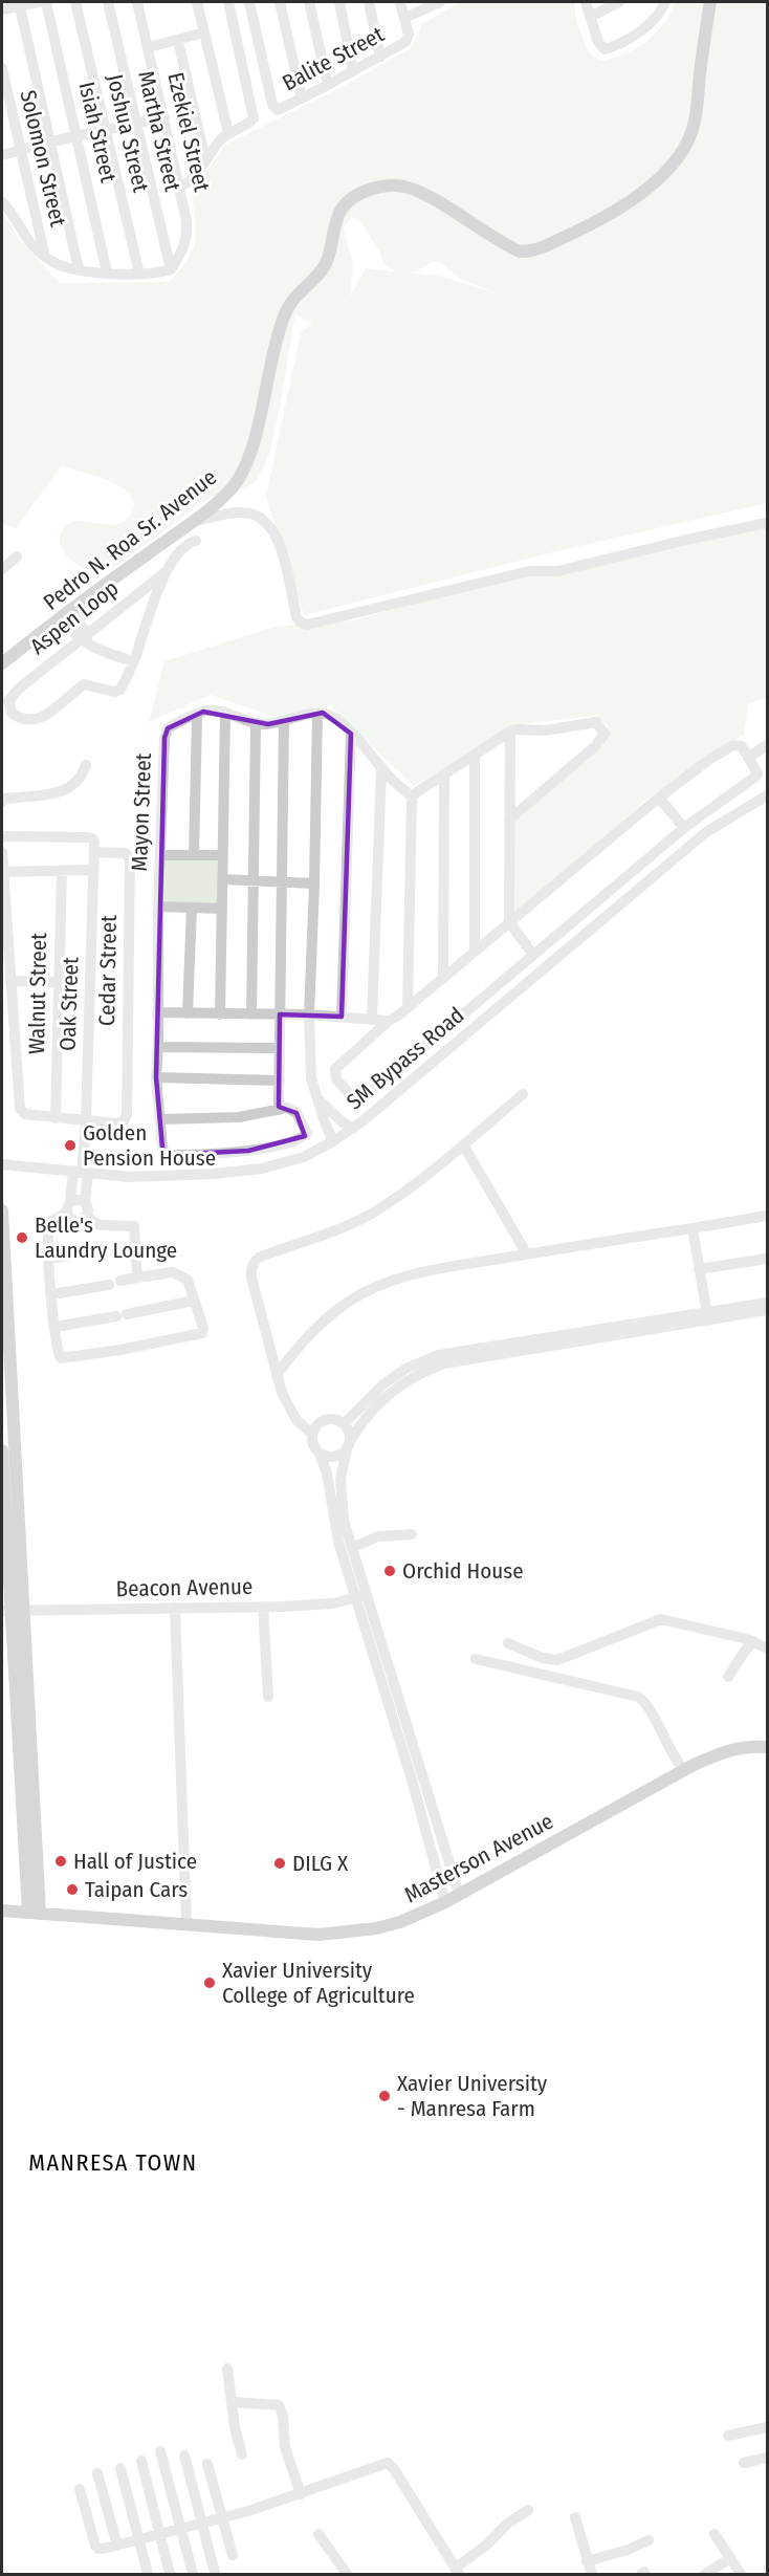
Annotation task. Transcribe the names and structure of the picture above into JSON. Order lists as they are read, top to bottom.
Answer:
{
  "streets": {
    "main road": ["Pedro N. Roa Sr. Avenue", "Masterson Avenue"],
    "street": [
      "Balite Street",
      "Martha Street",
      "Isiah Street",
      "Ezekiel Street",
      "Joshua Street",
      "Solomon Street",
      "Aspen Loop",
      "Mayon Street",
      "Cedar Street",
      "Walnut Street",
      "Oak Street",
      "SM Bypass Road",
      "Beacon Avenue"
    ]
  },
  "crossings": [
    ["Martha Street", "Ezekiel Street"],
    ["Cedar Street", "Oak Street"],
    ["Oak Street", "SM Bypass Road"]
  ],
  "districts": ["MANRESA TOWN"],
  "places": [
    "Golden Pension House",
    "Belle's Laundry Lounge",
    "Orchid House",
    "Hall of Justice",
    "DILG X",
    "Taipan Cars",
    "Xavier University College of Agriculture",
    "Xavier University - Manresa Farm"
  ]
}
